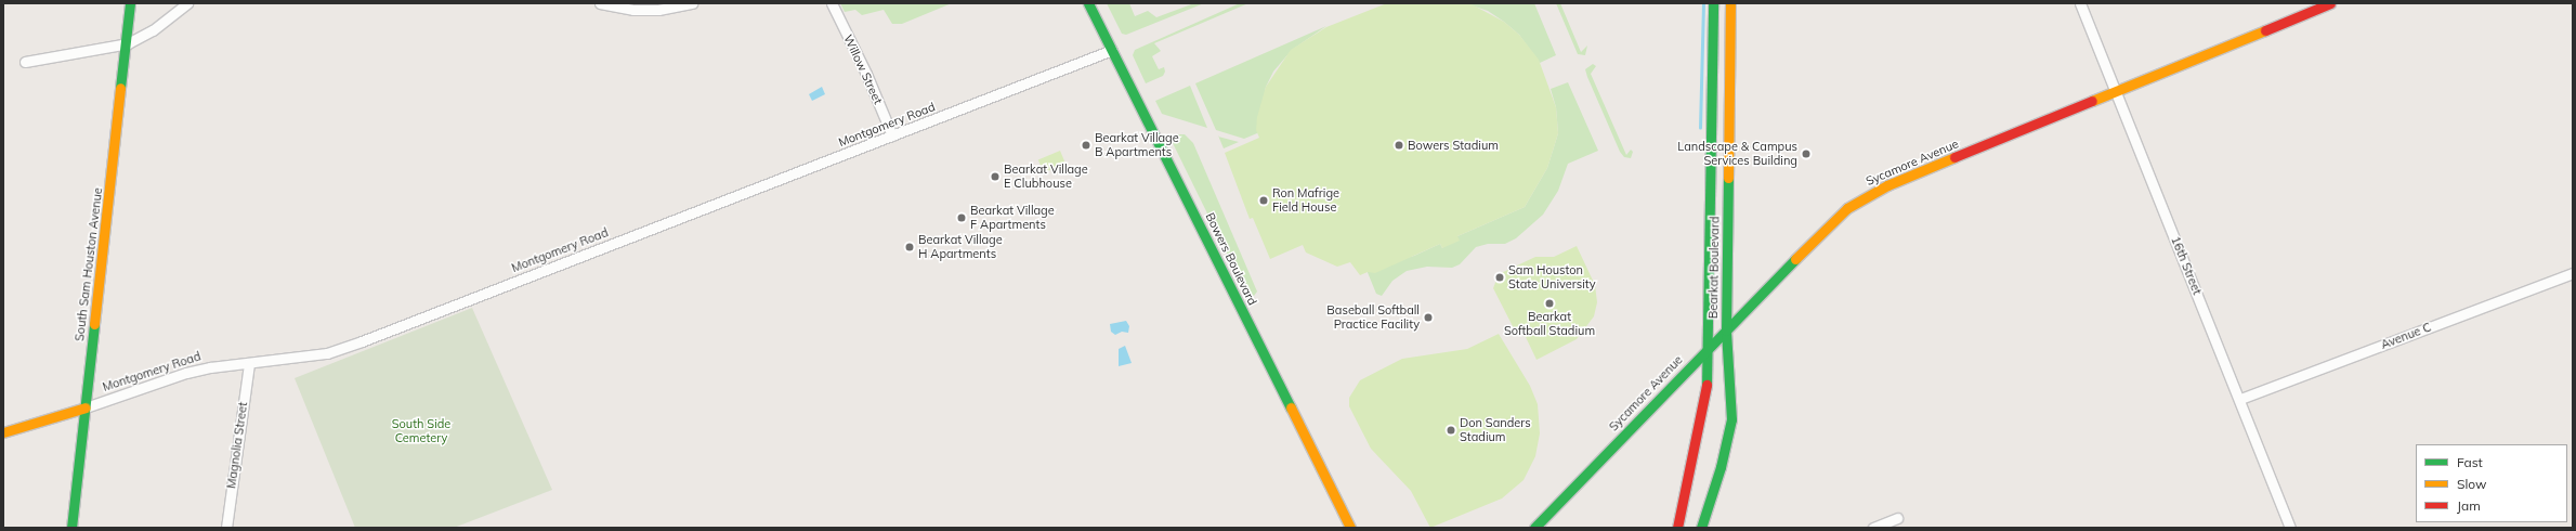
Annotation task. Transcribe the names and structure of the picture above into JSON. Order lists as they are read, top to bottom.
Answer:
{
  "streets": {
    "street": [
      "Willow Street",
      "Montgomery Road",
      "Sycamore Avenue",
      "Bowers Boulevard",
      "South Sam Houston Avenue",
      "16th Street",
      "Bearkat Boulevard",
      "Avenue C",
      "Magnolia Street"
    ]
  },
  "crossings": [
    ["Willow Street", "Montgomery Road"],
    ["Montgomery Road", "Bowers Boulevard"],
    ["Montgomery Road", "South Sam Houston Avenue"],
    ["Montgomery Road", "Magnolia Street"],
    ["Sycamore Avenue", "16th Street"],
    ["Sycamore Avenue", "Bearkat Boulevard"],
    ["16th Street", "Avenue C"]
  ],
  "parks": ["South Side Cemetery"],
  "places": [
    "Bearkat Village B Apartments",
    "Bowers Stadium",
    "Landscape & Campus Services Building",
    "Bearkat Village E Clubhouse",
    "Ron Mafrige Field House",
    "Bearkat Village F Apartments",
    "Bearkat Village H Apartments",
    "Sam Houston State University",
    "Bearkat Softball Stadium",
    "Baseball Softball Practice Facility",
    "Don Sanders Stadium"
  ],
  "legend": ["Fast", "Slow", "Jam"]
}
